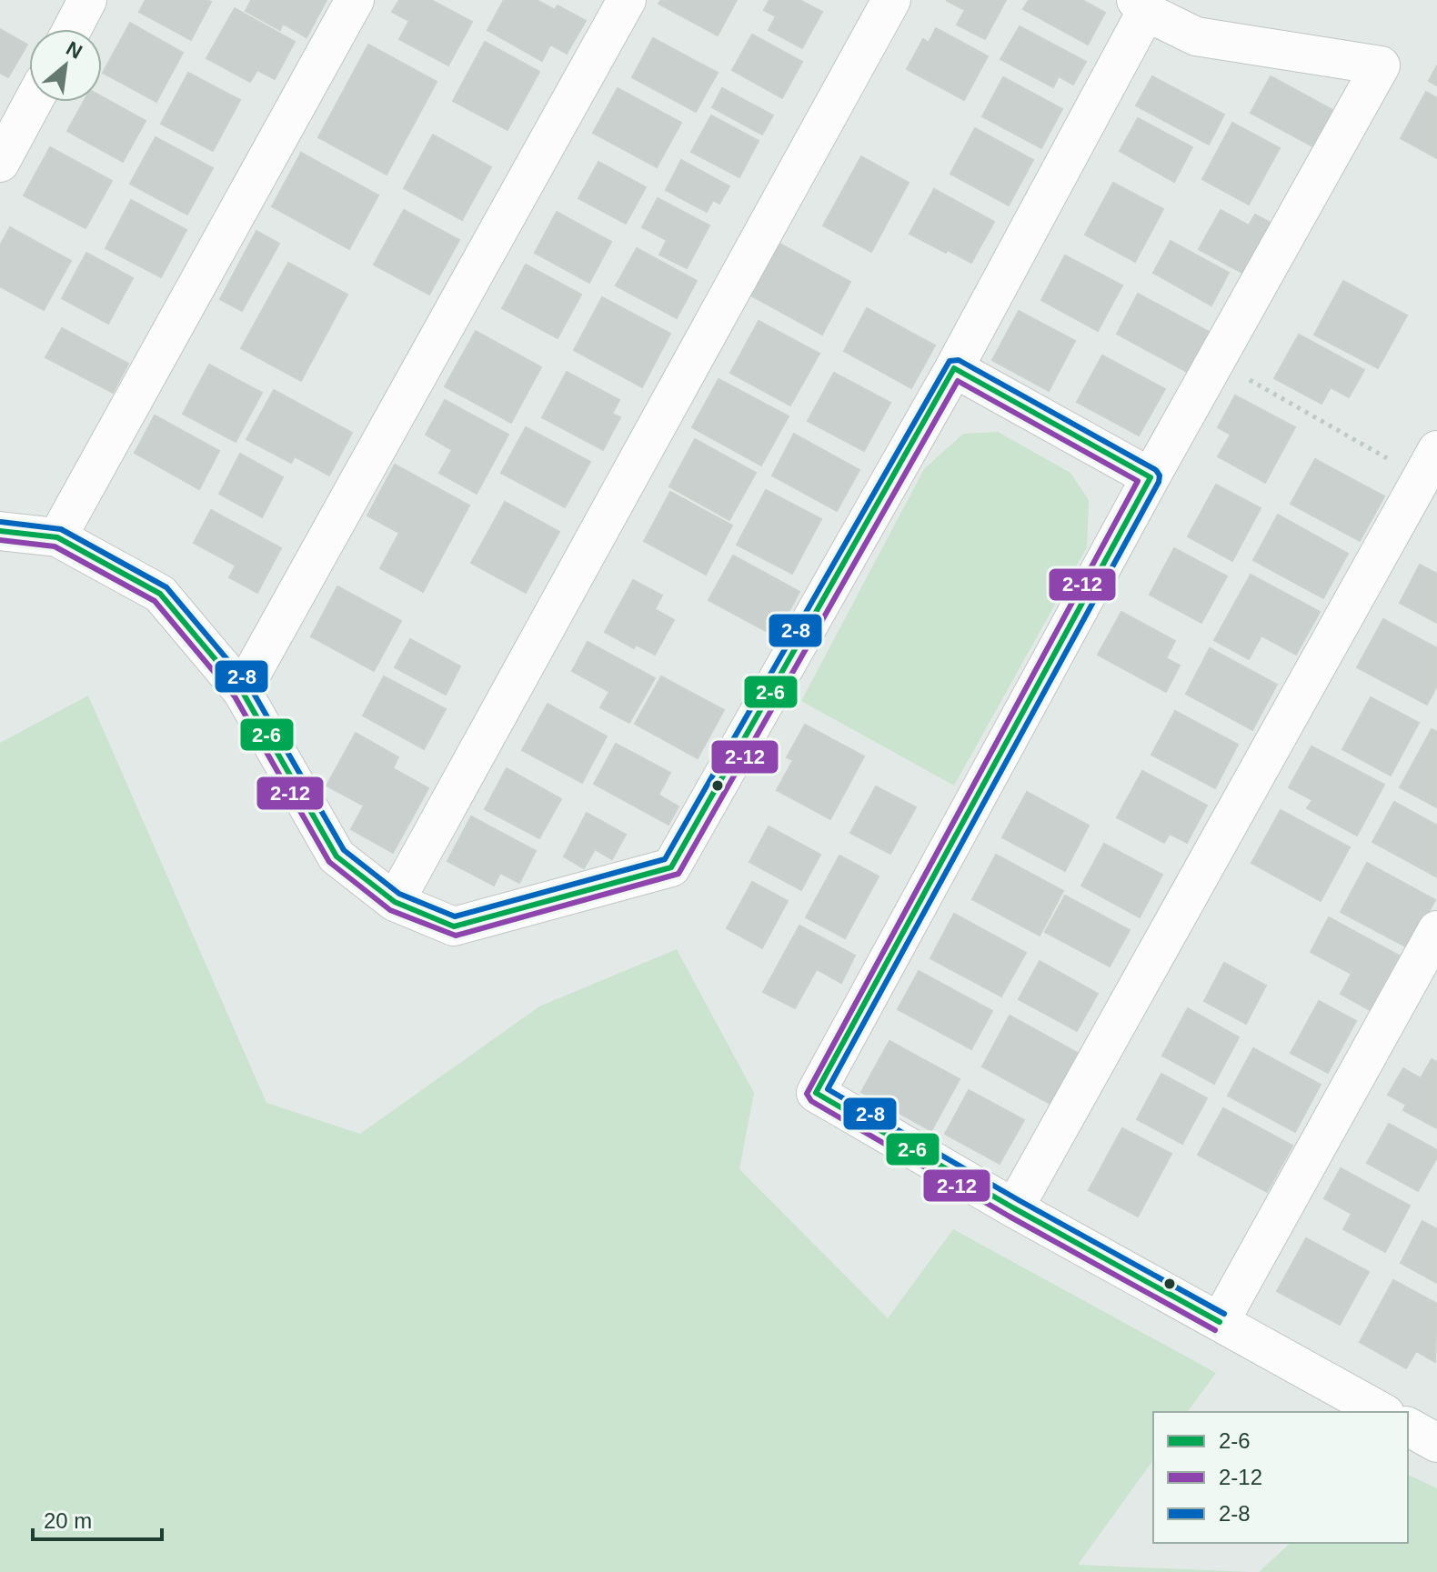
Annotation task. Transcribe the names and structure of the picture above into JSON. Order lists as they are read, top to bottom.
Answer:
{
  "lines": ["transit line 2-8", "transit line 2-6", "transit line 2-12"],
  "legend": ["2-6", "2-12", "2-8"],
  "scale_bar": "20 m",
  "north": "top right"
}
